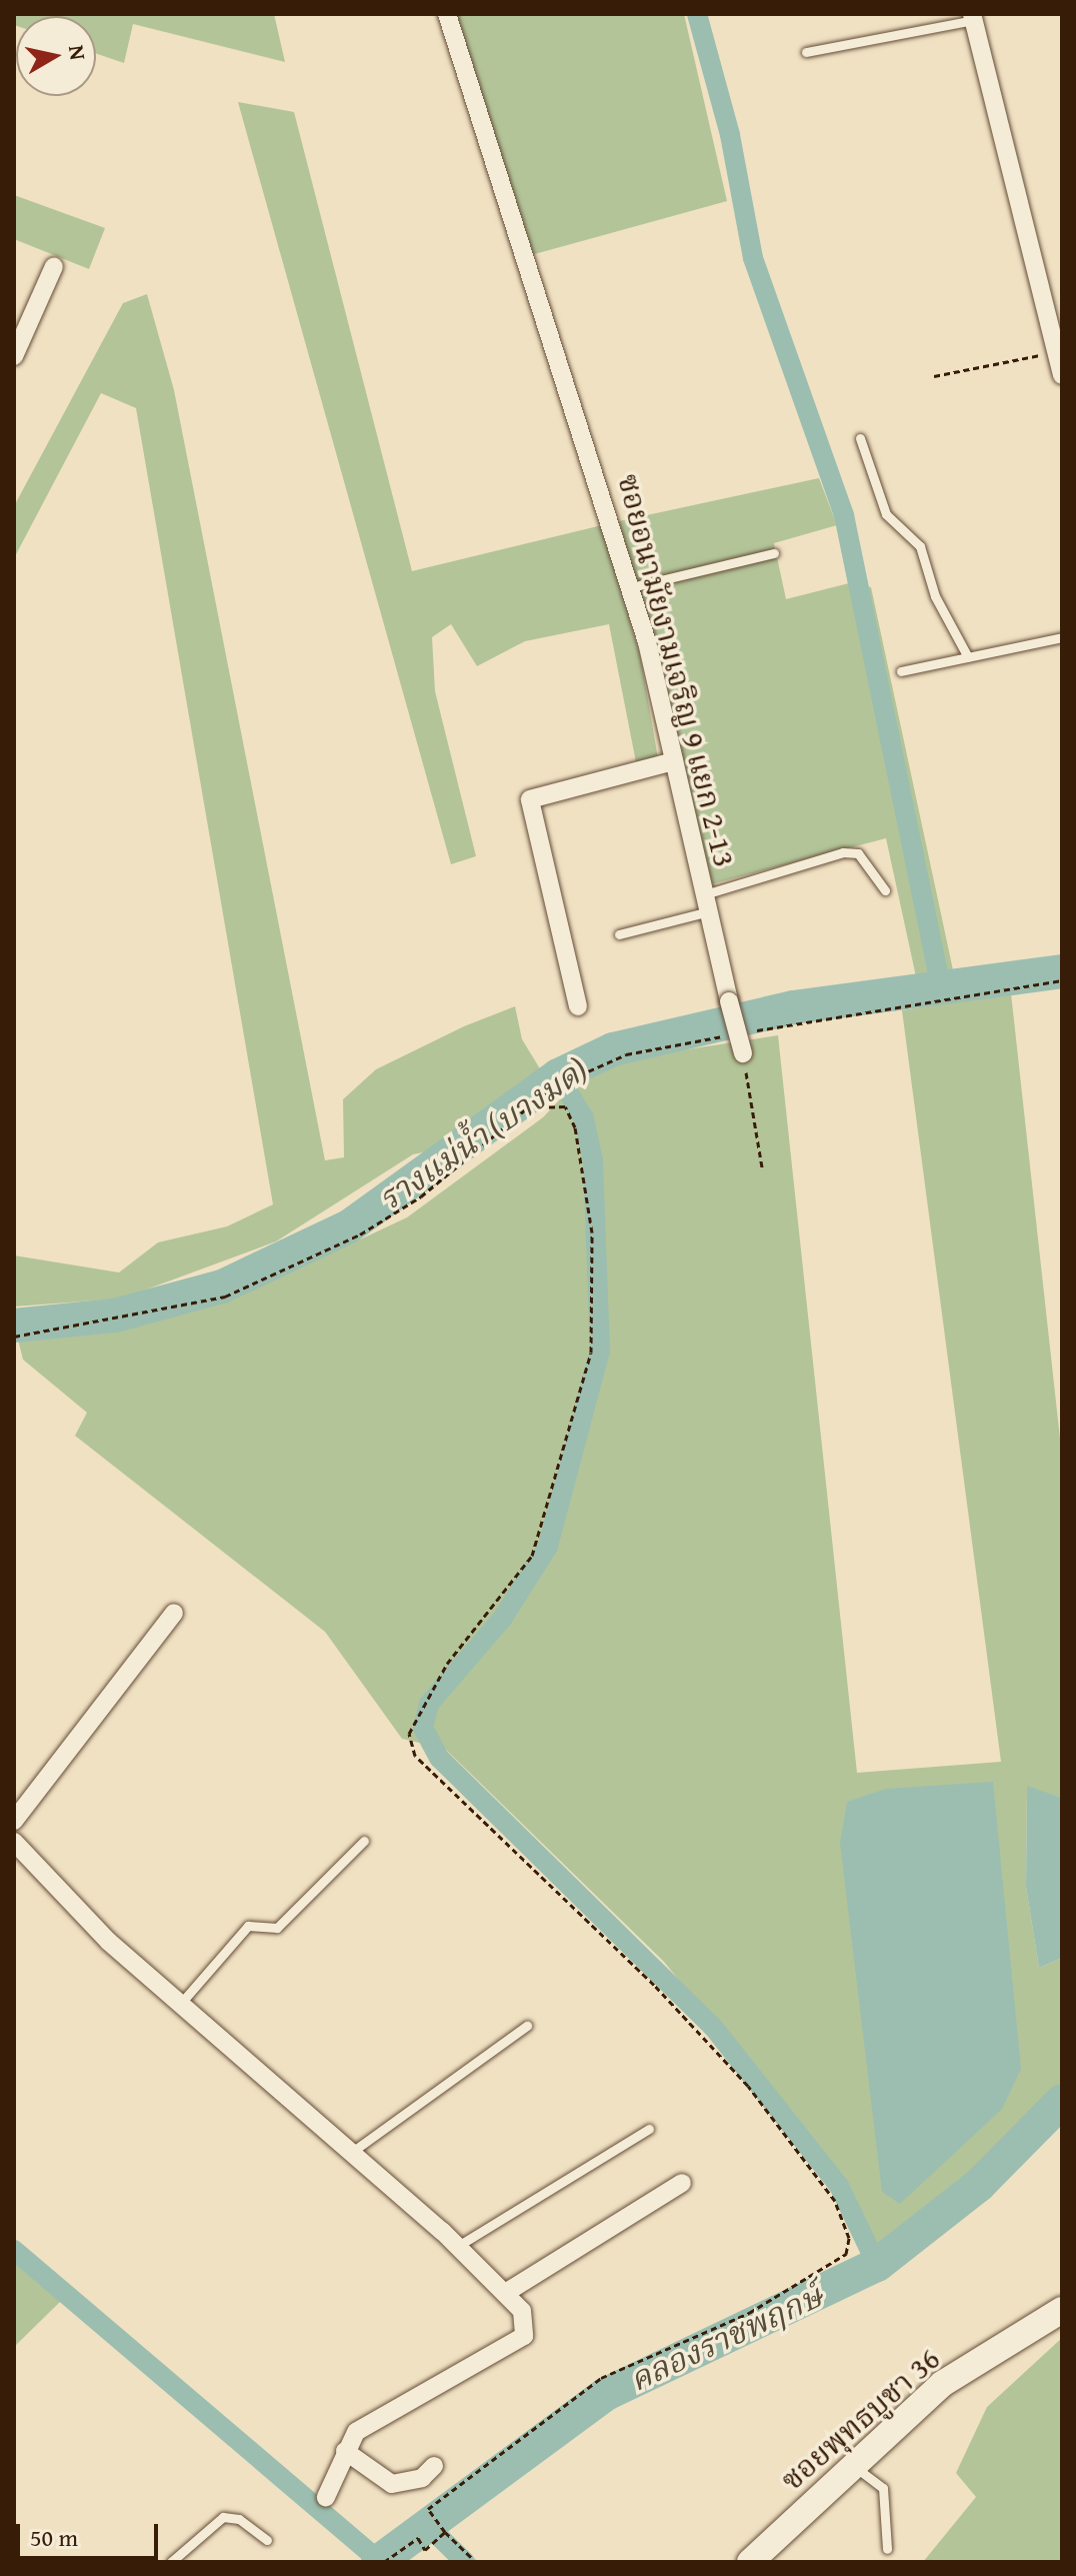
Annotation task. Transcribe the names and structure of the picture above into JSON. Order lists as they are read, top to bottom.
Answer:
{
  "streets": {
    "street": ["ซอยอนามัยงามเจริญ 9 แยก 2-13", "ซอยพุทธบูชา 36"]
  },
  "water": ["รางแม่น้ำ (บางมด)", "คลองราชพฤกษ์"],
  "scale_bar": "50 m",
  "north": "right"
}
